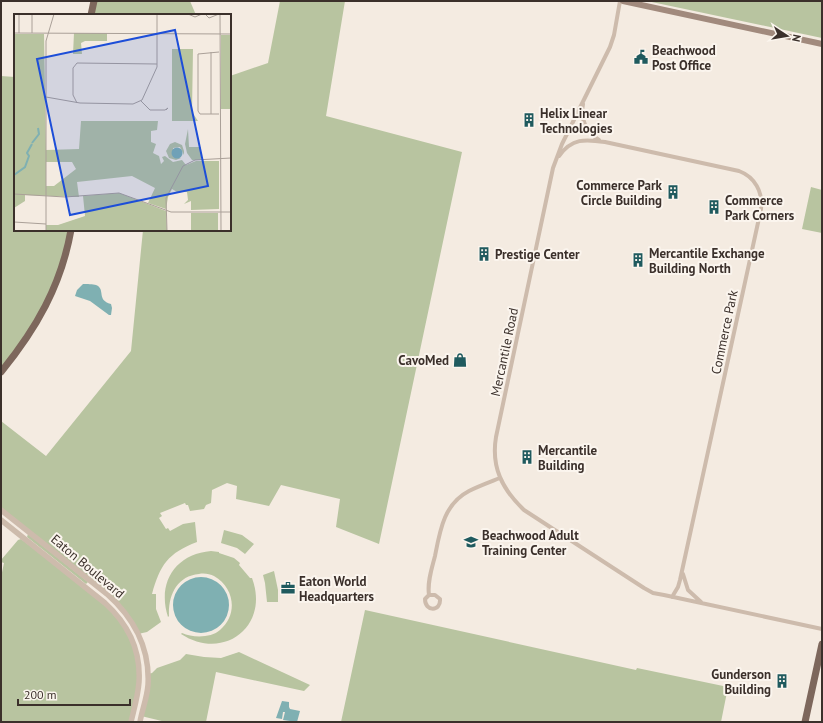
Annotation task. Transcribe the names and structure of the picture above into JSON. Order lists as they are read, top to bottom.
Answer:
{
  "streets": {
    "street": ["Commerce Park", "Mercantile Road", "Eaton Boulevard"]
  },
  "crossings": [
    ["Commerce Park", "Mercantile Road"]
  ],
  "places": {
    "public building": ["Beachwood Post Office"],
    "building": [
      "Helix Linear Technologies",
      "Commerce Park Circle Building",
      "Commerce Park Corners",
      "Prestige Center",
      "Mercantile Exchange Building North",
      "Mercantile Building",
      "Gunderson Building"
    ],
    "shop": ["CavoMed"],
    "school or university": ["Beachwood Adult Training Center"],
    "office": ["Eaton World Headquarters"]
  },
  "scale_bar": "200 m",
  "north": "right"
}
